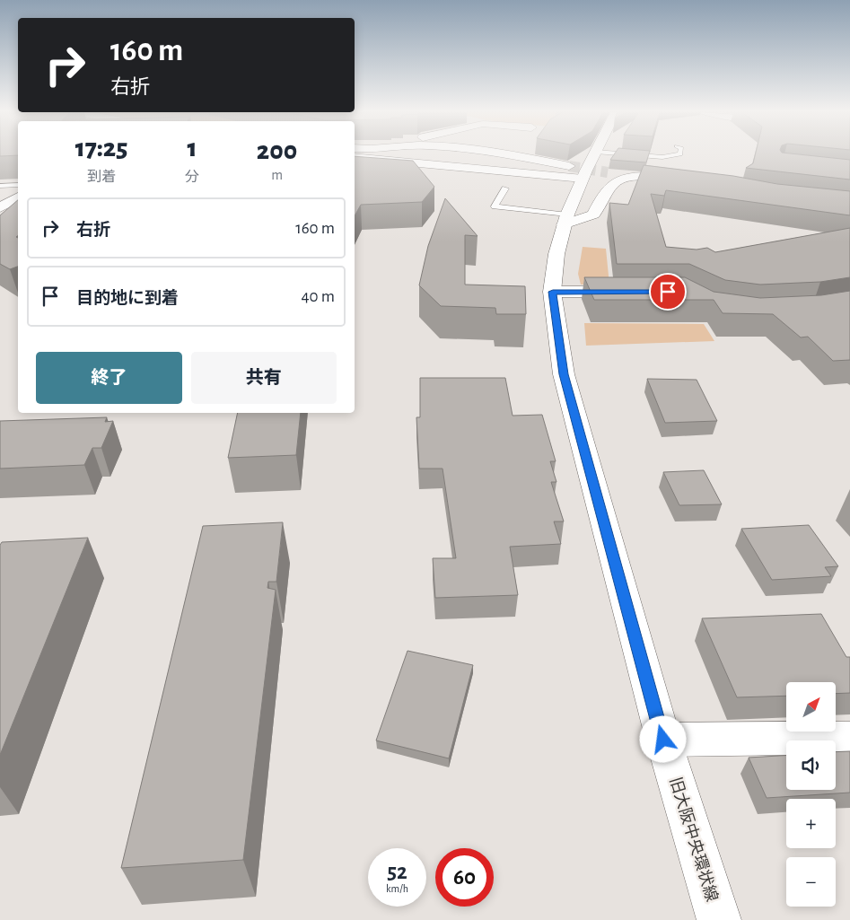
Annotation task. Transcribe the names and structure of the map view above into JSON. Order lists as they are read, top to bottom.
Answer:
{
  "streets": {
    "street": ["旧大阪中央環状線"]
  },
  "north": "top right",
  "page": {
    "turn": ["160 m", "右折"],
    "eta": [
      "17:25",
      "到着",
      "1",
      "分",
      "200",
      "m"
    ],
    "list": [
      {
        "name": "右折",
        "value": "160 m"
      },
      {
        "name": "目的地に到着",
        "value": "40 m"
      }
    ],
    "buttons": ["終了", "共有"],
    "map_buttons": ["+", "−"],
    "speed": "52 km/h",
    "limit": "60"
  }
}
